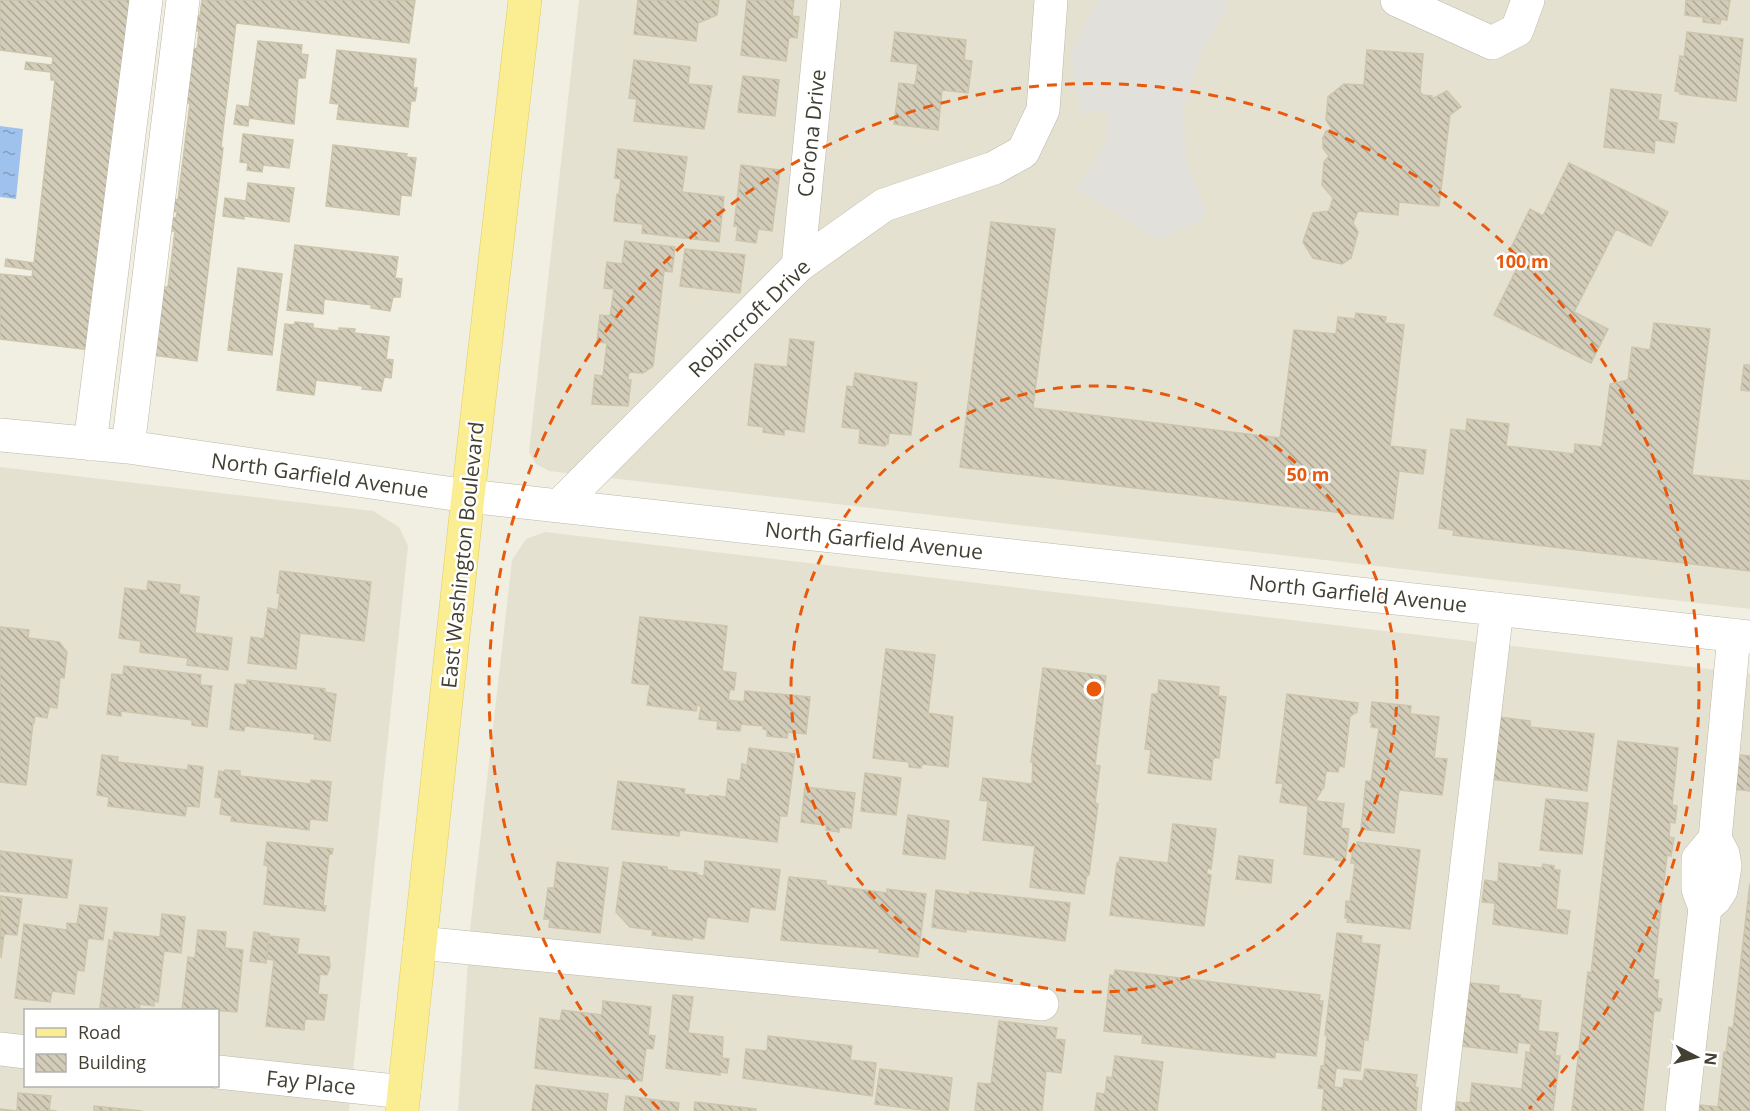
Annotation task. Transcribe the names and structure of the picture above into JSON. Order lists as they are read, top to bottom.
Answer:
{
  "streets": {
    "main road": ["East Washington Boulevard"],
    "street": [
      "Corona Drive",
      "Robincroft Drive",
      "North Garfield Avenue",
      "Fay Place"
    ]
  },
  "crossings": [
    ["Corona Drive", "Robincroft Drive"],
    ["Robincroft Drive", "North Garfield Avenue"],
    ["North Garfield Avenue", "East Washington Boulevard"],
    ["East Washington Boulevard", "Fay Place"]
  ],
  "legend": ["Road", "Building"],
  "north": "right",
  "rings": ["100 m", "50 m"]
}
